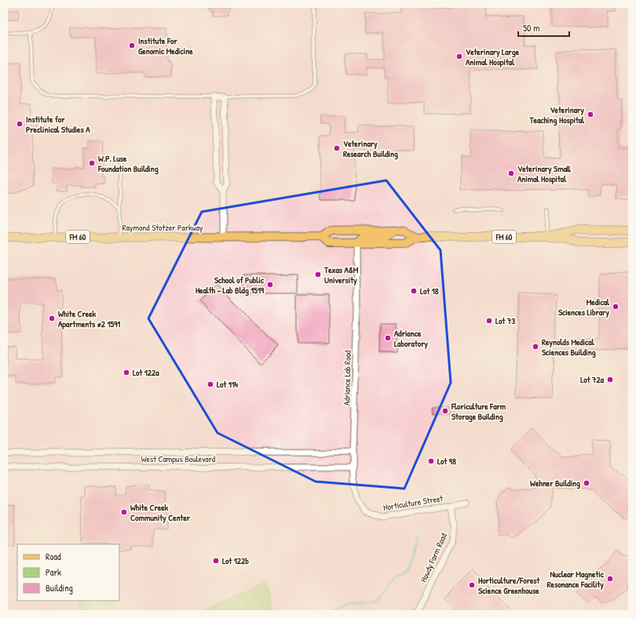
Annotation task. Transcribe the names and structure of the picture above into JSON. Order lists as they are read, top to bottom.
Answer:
{
  "streets": {
    "main road": ["Raymond Stotzer Parkway", "FM 60"],
    "street": [
      "Adriance Lab Road",
      "West Campus Boulevard",
      "Horticulture Street",
      "Howdy Farm Road"
    ]
  },
  "crossings": [
    ["Raymond Stotzer Parkway", "Adriance Lab Road"],
    ["Adriance Lab Road", "West Campus Boulevard"],
    ["Adriance Lab Road", "Horticulture Street"],
    ["Horticulture Street", "Howdy Farm Road"]
  ],
  "places": [
    "Institute For Genomic Medicine",
    "Veterinary Large Animal Hospital",
    "Veterinary Teaching Hospital",
    "Institute for Preclinical Studies A",
    "Veterinary Research Building",
    "W.P. Luse Foundation Building",
    "Veterinary Small Animal Hospital",
    "Texas A&M University",
    "School of Public Health - Lab Bldg 1519",
    "Lot 18",
    "Medical Sciences Library",
    "White Creek Apartments #2 1591",
    "Lot 73",
    "Adriance Laboratory",
    "Reynolds Medical Sciences Building",
    "Lot 122a",
    "Lot 72a",
    "Lot 114",
    "Floriculture Farm Storage Building",
    "Lot 98",
    "Wehner Building",
    "White Creek Community Center",
    "Lot 122b",
    "Nuclear Magnetic Resonance Facility",
    "Horticulture/Forest Science Greenhouse"
  ],
  "legend": ["Road", "Park", "Building"],
  "scale_bar": "50 m"
}
